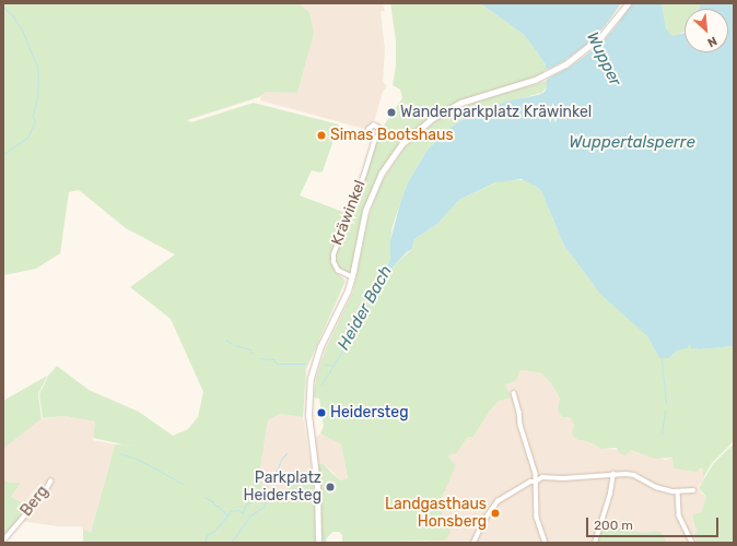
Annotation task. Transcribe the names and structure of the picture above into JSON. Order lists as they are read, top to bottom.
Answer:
{
  "streets": {
    "street": ["Kräwinkel", "Berg"]
  },
  "water": ["Wupper", "Wuppertalsperre", "Heider Bach"],
  "places": [
    "Wanderparkplatz Kräwinkel",
    "Simas Bootshaus",
    "Heidersteg",
    "Parkplatz Heidersteg",
    "Landgasthaus Honsberg"
  ],
  "scale_bar": "200 m",
  "north": "bottom right"
}
